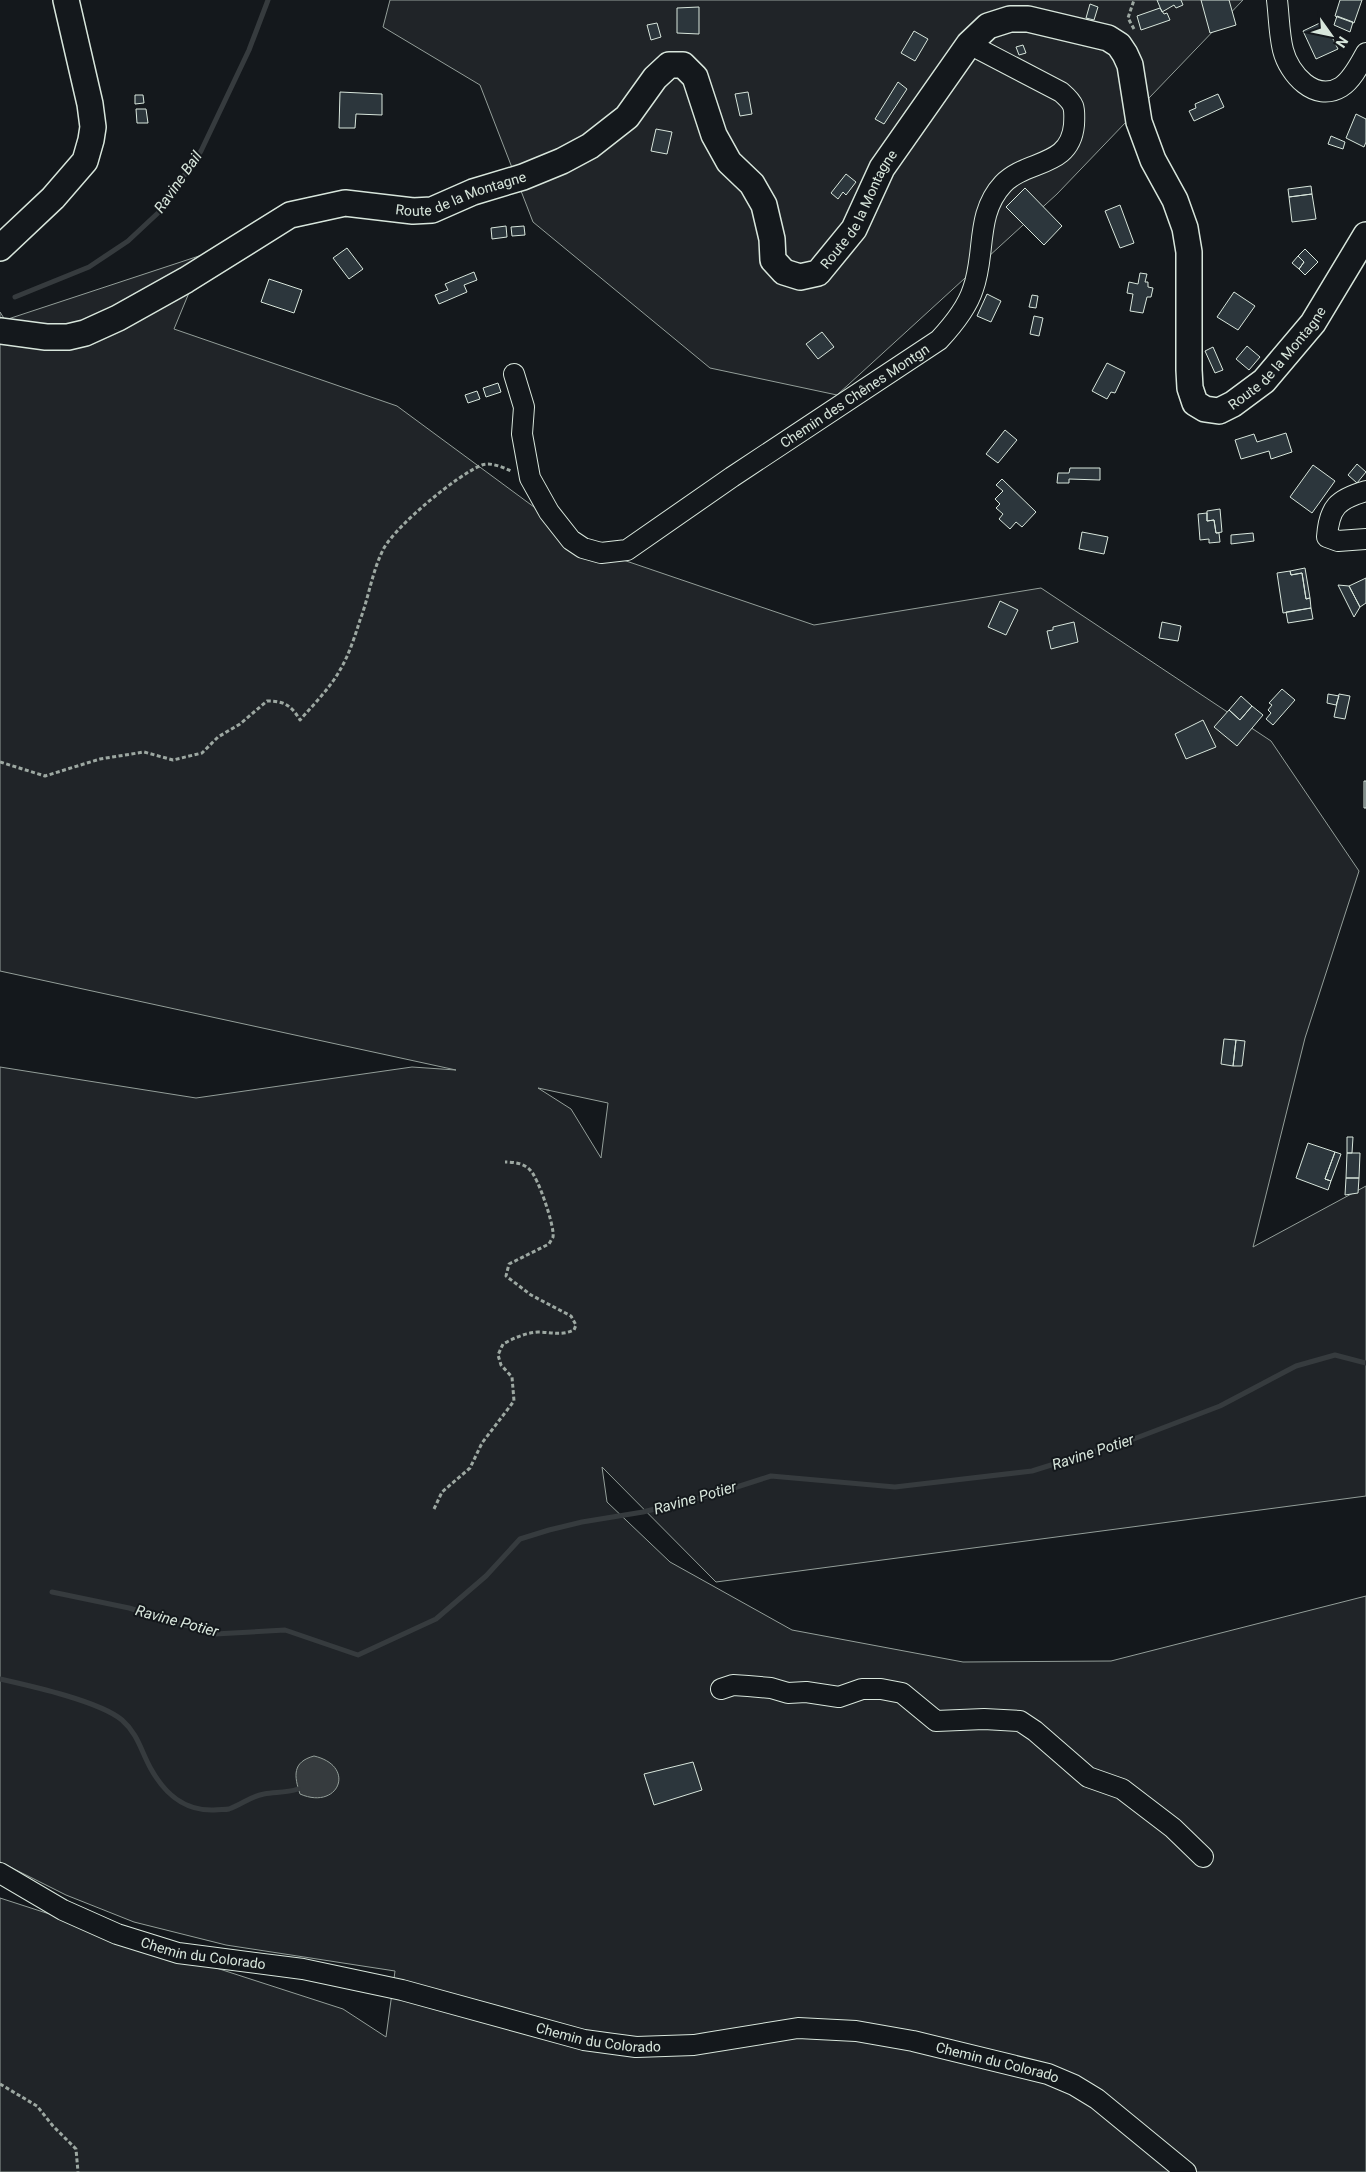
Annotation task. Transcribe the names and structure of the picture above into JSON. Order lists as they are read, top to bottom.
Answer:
{
  "streets": {
    "main road": ["Route de la Montagne"],
    "street": ["Chemin des Chênes Montgn", "Chemin du Colorado"]
  },
  "crossings": [
    ["Route de la Montagne", "Chemin des Chênes Montgn"]
  ],
  "water": ["Ravine Bail", "Ravine Potier"],
  "north": "bottom right"
}
